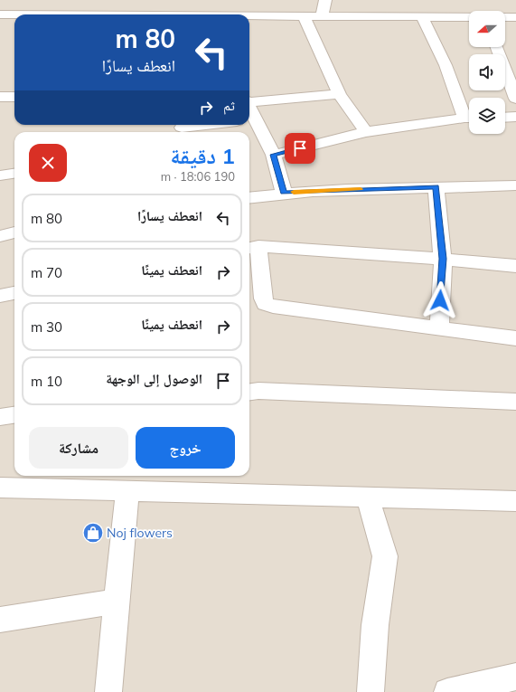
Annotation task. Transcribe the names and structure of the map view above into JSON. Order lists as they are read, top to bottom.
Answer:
{
  "places": {
    "shop": ["Noj flowers"]
  },
  "north": "left",
  "page": {
    "turn": ["80 m", "انعطف يسارًا"],
    "then": "ثم",
    "heading": ["1 دقيقة", "190 m · 18:06"],
    "list": [
      {
        "name": "انعطف يسارًا",
        "value": "80 m"
      },
      {
        "name": "انعطف يمينًا",
        "value": "70 m"
      },
      {
        "name": "انعطف يمينًا",
        "value": "30 m"
      },
      {
        "name": "الوصول إلى الوجهة",
        "value": "10 m"
      }
    ],
    "buttons": ["خروج", "مشاركة"]
  }
}
